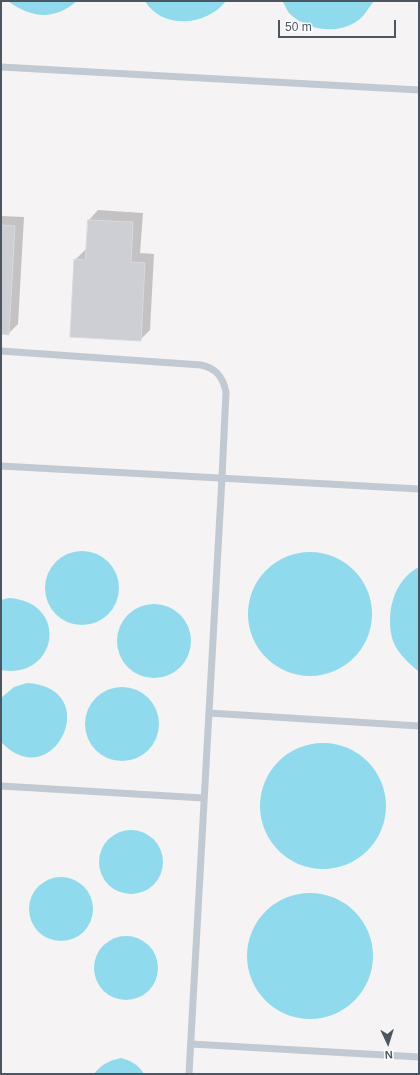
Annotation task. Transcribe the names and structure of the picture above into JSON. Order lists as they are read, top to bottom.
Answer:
{
  "scale_bar": "50 m",
  "north": "bottom"
}
